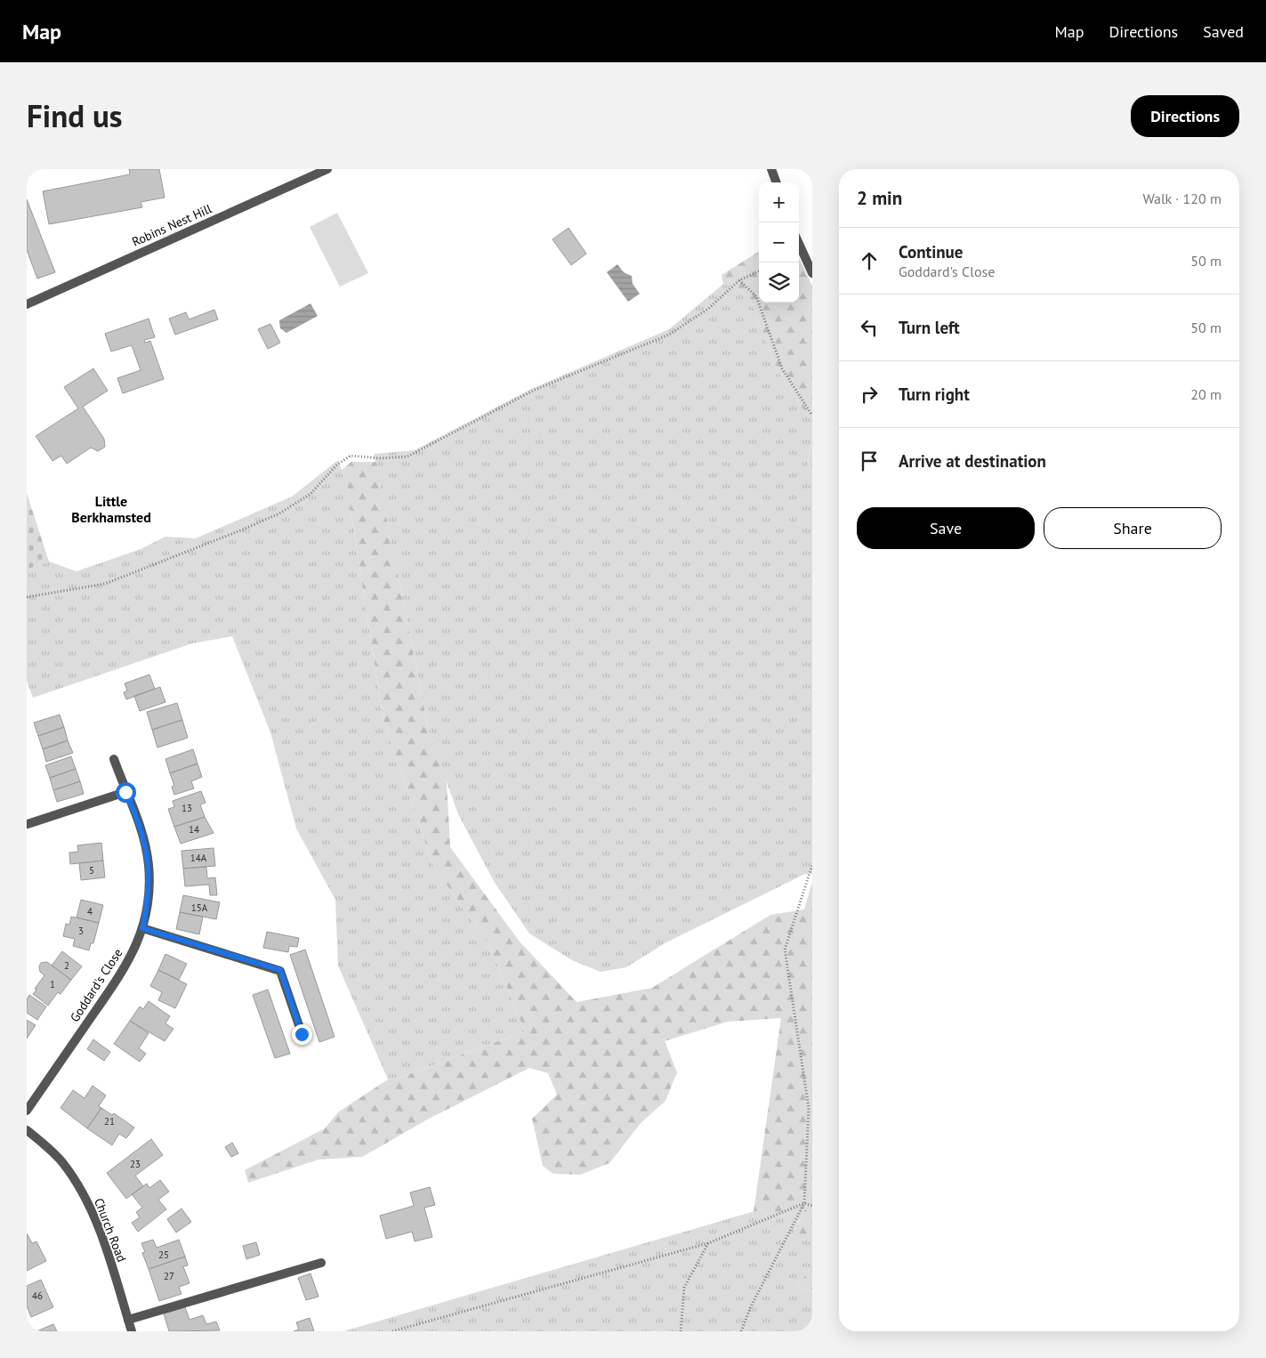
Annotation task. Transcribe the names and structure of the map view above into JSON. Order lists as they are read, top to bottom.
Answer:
{
  "streets": {
    "street": ["Robins Nest Hill", "Goddard's Close", "Church Road"]
  },
  "districts": ["Little Berkhamsted"],
  "house_numbers": [
    "13",
    "14",
    "14A",
    "5",
    "15A",
    "4",
    "3",
    "2",
    "1",
    "21",
    "23",
    "25",
    "27",
    "46"
  ],
  "page": {
    "header": "Map",
    "nav": ["Map", "Directions", "Saved"],
    "title": "Find us",
    "buttons": [
      "Directions",
      ["Save", "Share"]
    ],
    "heading": ["2 min", "Walk · 120 m"],
    "map_buttons": ["+", "−"],
    "list": [
      ["Continue", "Goddard's Close", "50 m"],
      ["Turn left", "50 m"],
      ["Turn right", "20 m"],
      "Arrive at destination"
    ]
  }
}
